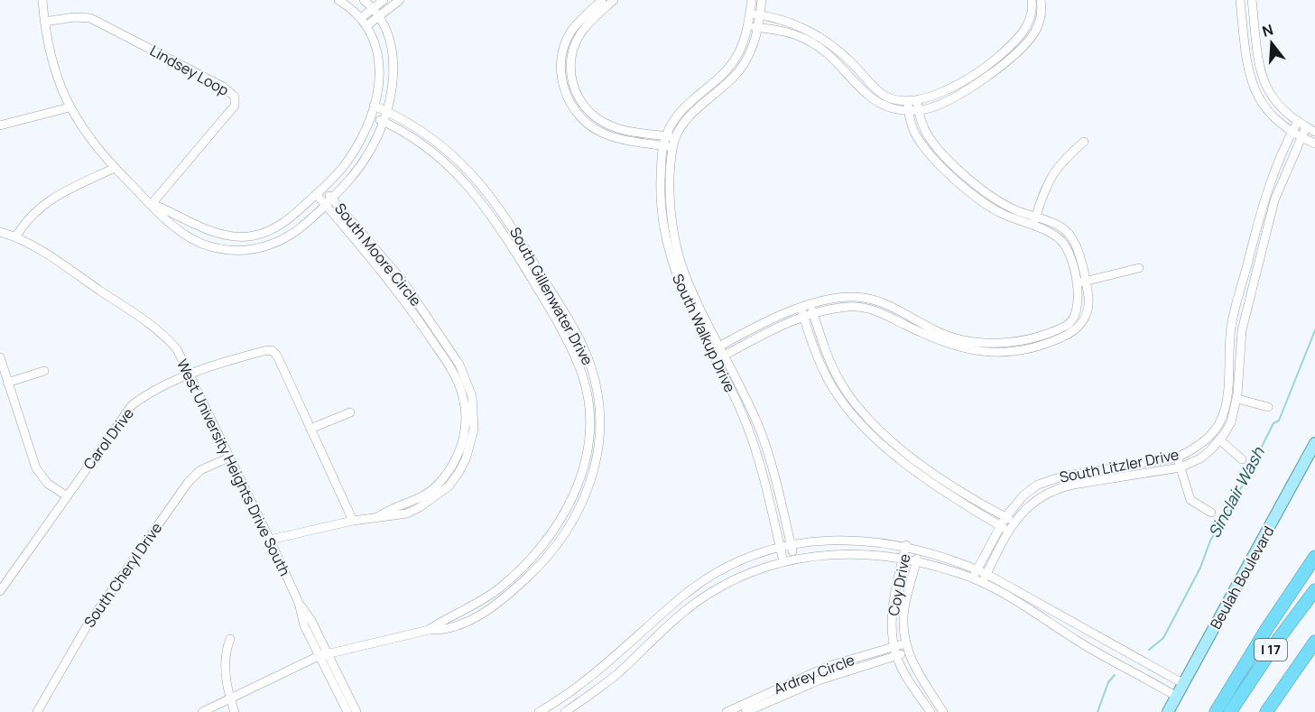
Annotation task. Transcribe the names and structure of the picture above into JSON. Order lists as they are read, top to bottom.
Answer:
{
  "streets": {
    "highway": ["I 17"],
    "main road": ["Beulah Boulevard"],
    "street": [
      "Lindsey Loop",
      "South Moore Circle",
      "South Gillenwater Drive",
      "South Walkup Drive",
      "Carol Drive",
      "South Litzler Drive",
      "West University Heights Drive South",
      "South Cheryl Drive",
      "Coy Drive",
      "Ardrey Circle"
    ]
  },
  "crossings": [
    ["South Moore Circle", "Carol Drive"],
    ["South Moore Circle", "West University Heights Drive South"],
    ["South Gillenwater Drive", "West University Heights Drive South"],
    ["Carol Drive", "West University Heights Drive South"],
    ["West University Heights Drive South", "South Cheryl Drive"],
    ["Coy Drive", "Ardrey Circle"]
  ],
  "water": ["Sinclair Wash"],
  "north": "top"
}
